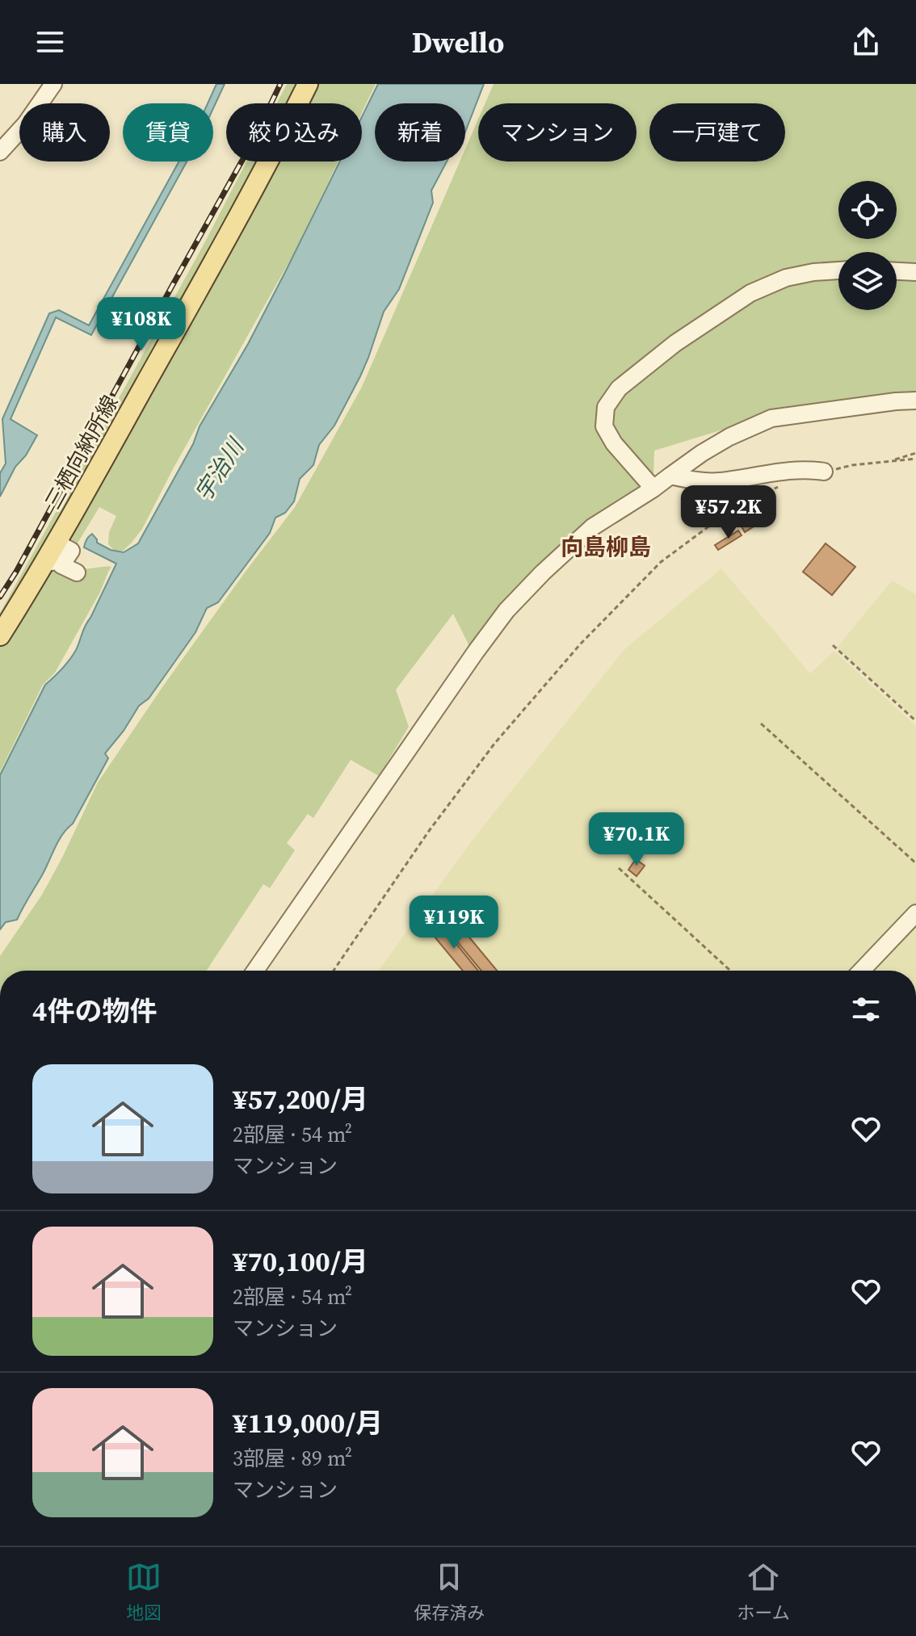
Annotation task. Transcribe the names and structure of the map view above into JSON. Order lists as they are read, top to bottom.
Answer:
{
  "streets": {
    "main road": ["三栖向納所線"]
  },
  "districts": ["向島柳島"],
  "water": ["宇治川"],
  "page": {
    "header": "Dwello",
    "chip": [
      "購入",
      "賃貸",
      "絞り込み",
      "新着",
      "マンション",
      "一戸建て"
    ],
    "price": [
      "¥108K",
      "¥57.2K",
      "¥70.1K",
      "¥119K"
    ],
    "heading": "4件の物件",
    "list": [
      {
        "name": "¥57,200/月",
        "note": "2部屋 · 54 m² · マンション"
      },
      {
        "name": "¥70,100/月",
        "note": "2部屋 · 54 m² · マンション"
      },
      {
        "name": "¥119,000/月",
        "note": "3部屋 · 89 m² · マンション"
      }
    ],
    "tabs": ["地図", "保存済み", "ホーム"]
  }
}
